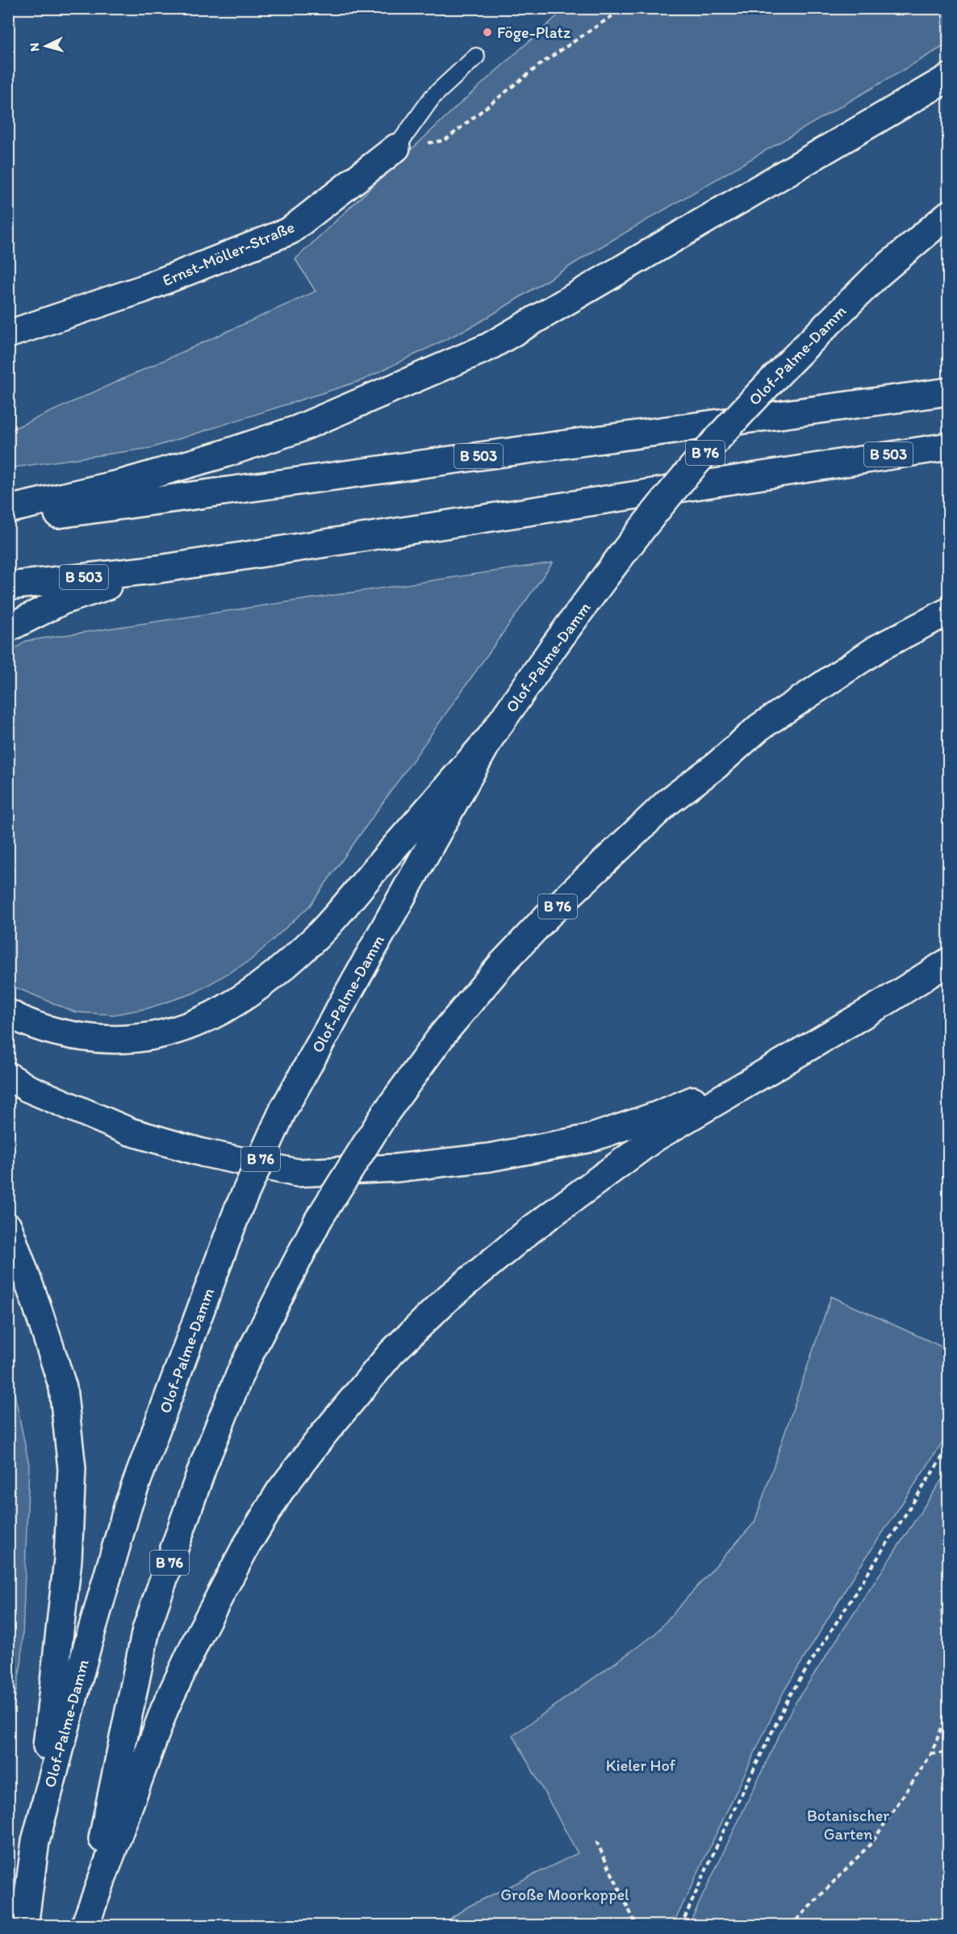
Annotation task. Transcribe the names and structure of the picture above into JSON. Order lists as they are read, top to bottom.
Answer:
{
  "streets": {
    "main road": [
      "Ernst-Möller-Straße",
      "Olof-Palme-Damm",
      "B 76",
      "B 503"
    ]
  },
  "parks": ["Kieler Hof", "Botanischer Garten", "Große Moorkoppel"],
  "places": ["Föge-Platz"],
  "north": "left"
}
